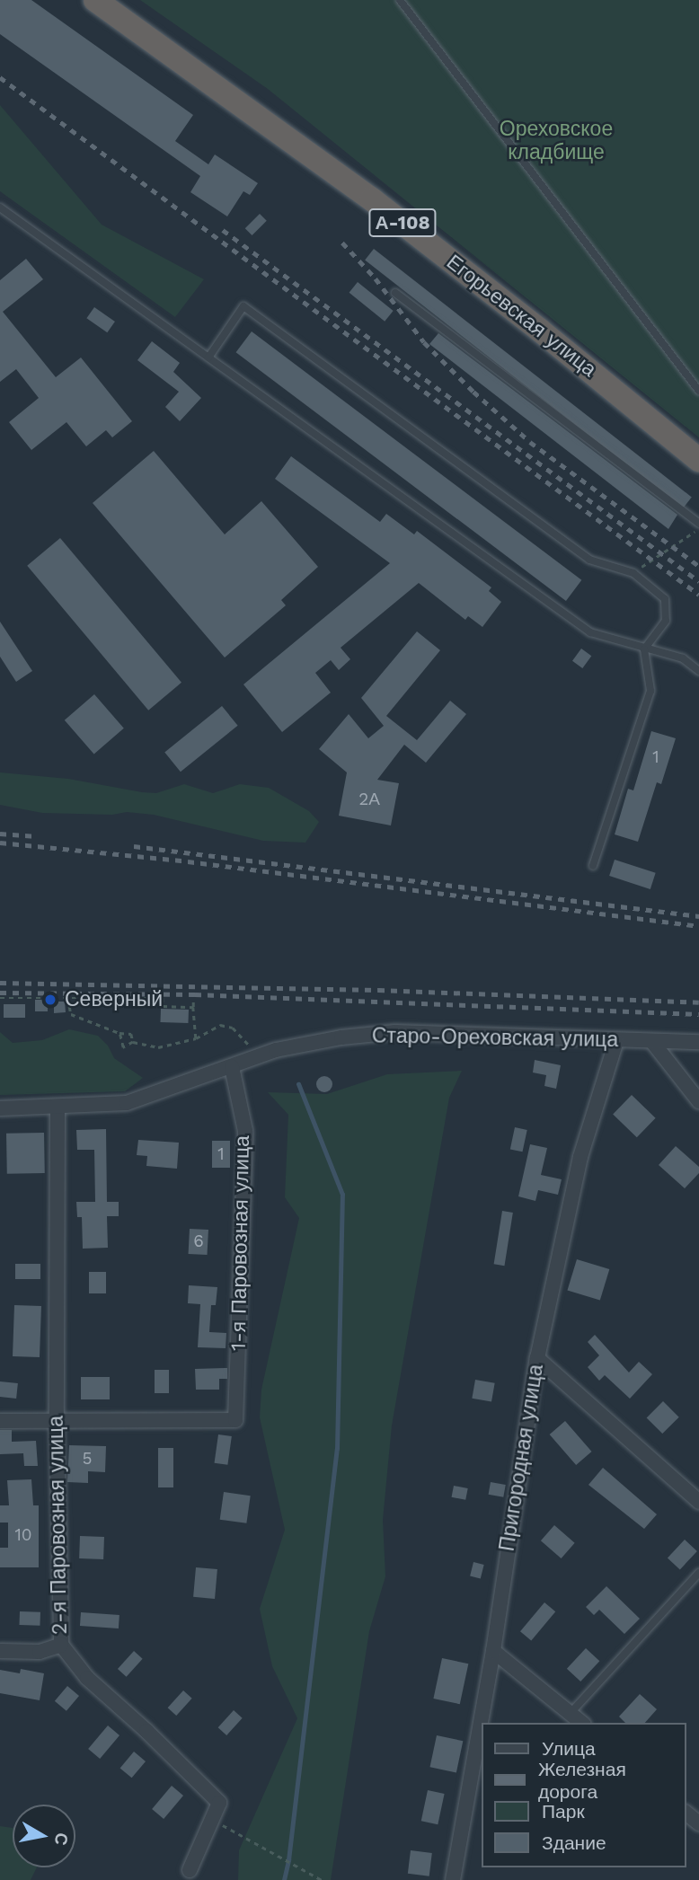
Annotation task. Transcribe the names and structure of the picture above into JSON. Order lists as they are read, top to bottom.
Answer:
{
  "streets": {
    "highway": ["А-108", "Егорьевская улица"],
    "street": [
      "Старо-Ореховская улица",
      "1-я Паровозная улица",
      "Пригородная улица",
      "2-я Паровозная улица"
    ]
  },
  "crossings": [
    ["Старо-Ореховская улица", "1-я Паровозная улица"],
    ["Старо-Ореховская улица", "Пригородная улица"],
    ["Старо-Ореховская улица", "2-я Паровозная улица"],
    ["1-я Паровозная улица", "2-я Паровозная улица"]
  ],
  "parks": ["Ореховское кладбище"],
  "places": ["Северный"],
  "house_numbers": [
    "1",
    "2А",
    "1",
    "6",
    "5",
    "10"
  ],
  "legend": [
    "Улица",
    "Железная дорога",
    "Парк",
    "Здание"
  ],
  "north": "right"
}
